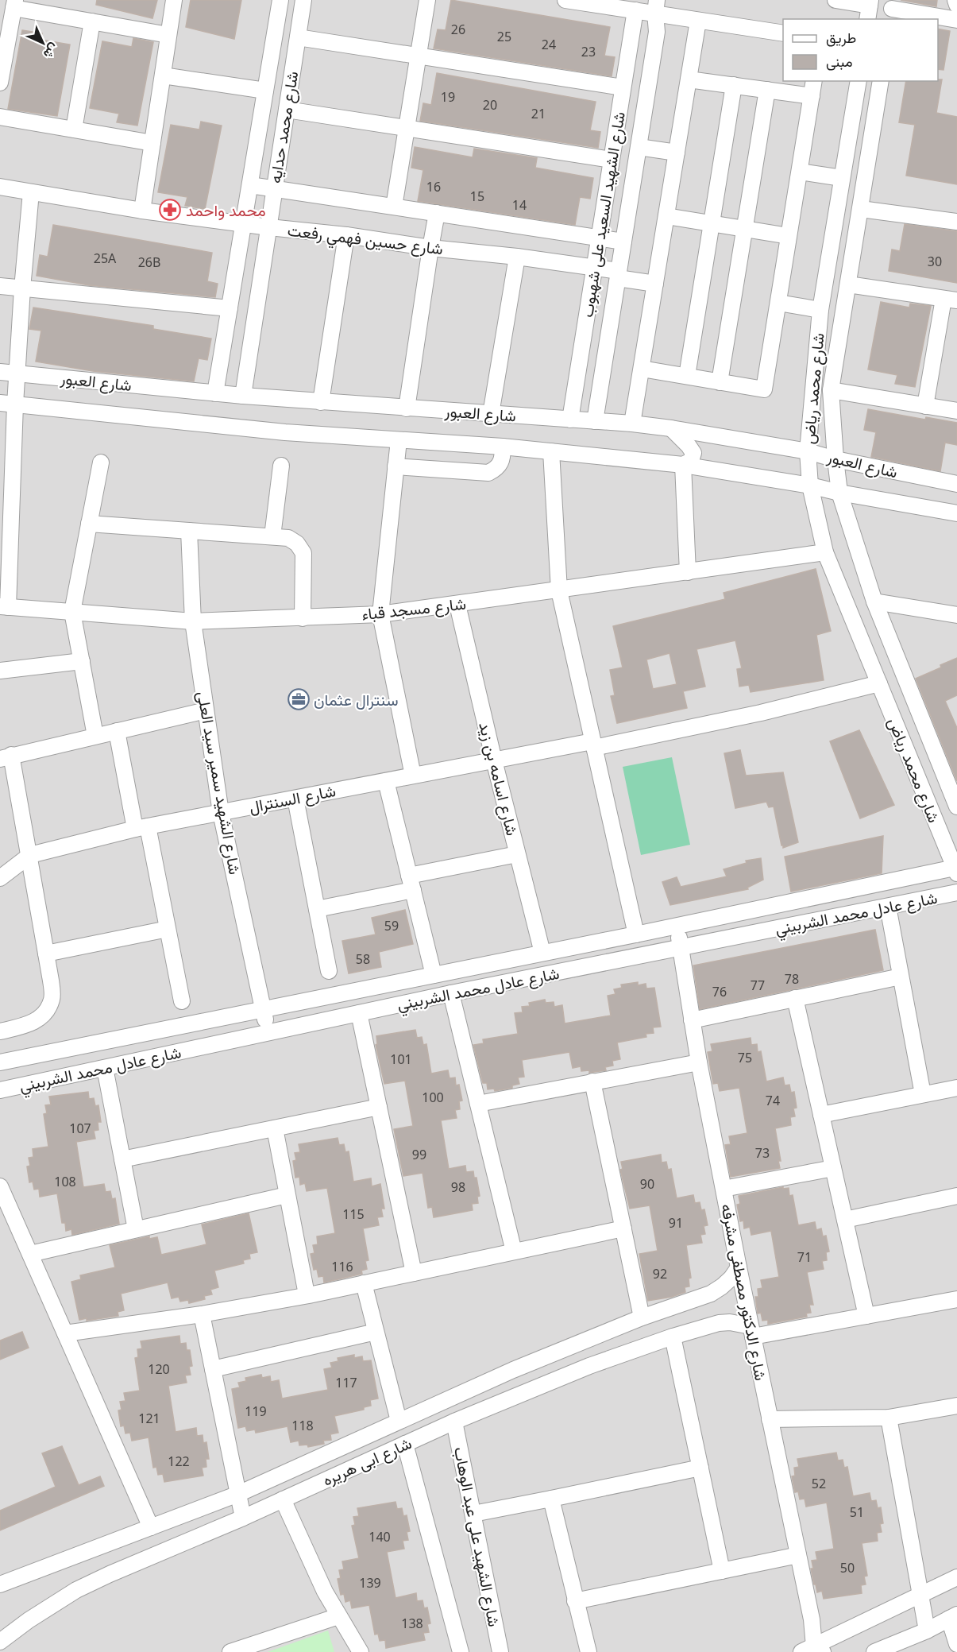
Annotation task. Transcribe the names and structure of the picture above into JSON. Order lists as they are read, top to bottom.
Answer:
{
  "streets": {
    "street": [
      "شارع محمد حدايه",
      "شارع الشهيد السعيد على شهبوب",
      "شارع حسين فهمي رفعت",
      "شارع العبور",
      "شارع محمد رياض",
      "شارع مسجد قباء",
      "شارع اسامه بن زيد",
      "شارع الشهيد سمير سيد العلى",
      "شارع السنترال",
      "شارع عادل محمد الشربيني",
      "شارع الدكتور مصطفى مشرفه",
      "شارع ابى هريره",
      "شارع الشهيد على عبد الوهاب"
    ]
  },
  "crossings": [
    ["شارع محمد حدايه", "شارع حسين فهمي رفعت"],
    ["شارع محمد حدايه", "شارع العبور"],
    ["شارع الشهيد السعيد على شهبوب", "شارع حسين فهمي رفعت"],
    ["شارع الشهيد السعيد على شهبوب", "شارع العبور"],
    ["شارع العبور", "شارع محمد رياض"],
    ["شارع محمد رياض", "شارع مسجد قباء"],
    ["شارع محمد رياض", "شارع السنترال"],
    ["شارع محمد رياض", "شارع عادل محمد الشربيني"],
    ["شارع مسجد قباء", "شارع اسامه بن زيد"],
    ["شارع مسجد قباء", "شارع الشهيد سمير سيد العلى"],
    ["شارع اسامه بن زيد", "شارع السنترال"],
    ["شارع اسامه بن زيد", "شارع عادل محمد الشربيني"],
    ["شارع الشهيد سمير سيد العلى", "شارع السنترال"],
    ["شارع الشهيد سمير سيد العلى", "شارع عادل محمد الشربيني"],
    ["شارع عادل محمد الشربيني", "شارع الدكتور مصطفى مشرفه"],
    ["شارع الدكتور مصطفى مشرفه", "شارع ابى هريره"],
    ["شارع ابى هريره", "شارع الشهيد على عبد الوهاب"]
  ],
  "places": {
    "pharmacy": ["محمد واحمد"],
    "office": ["سنترال عثمان"]
  },
  "house_numbers": [
    "26",
    "25",
    "24",
    "23",
    "19",
    "20",
    "21",
    "16",
    "15",
    "14",
    "25A",
    "30",
    "26B",
    "59",
    "58",
    "78",
    "77",
    "76",
    "75",
    "101",
    "100",
    "74",
    "107",
    "73",
    "99",
    "108",
    "90",
    "98",
    "115",
    "91",
    "71",
    "116",
    "92",
    "120",
    "117",
    "119",
    "121",
    "118",
    "122",
    "52",
    "51",
    "140",
    "50",
    "139",
    "138"
  ],
  "legend": ["طريق", "مبنى"],
  "north": "bottom right"
}
